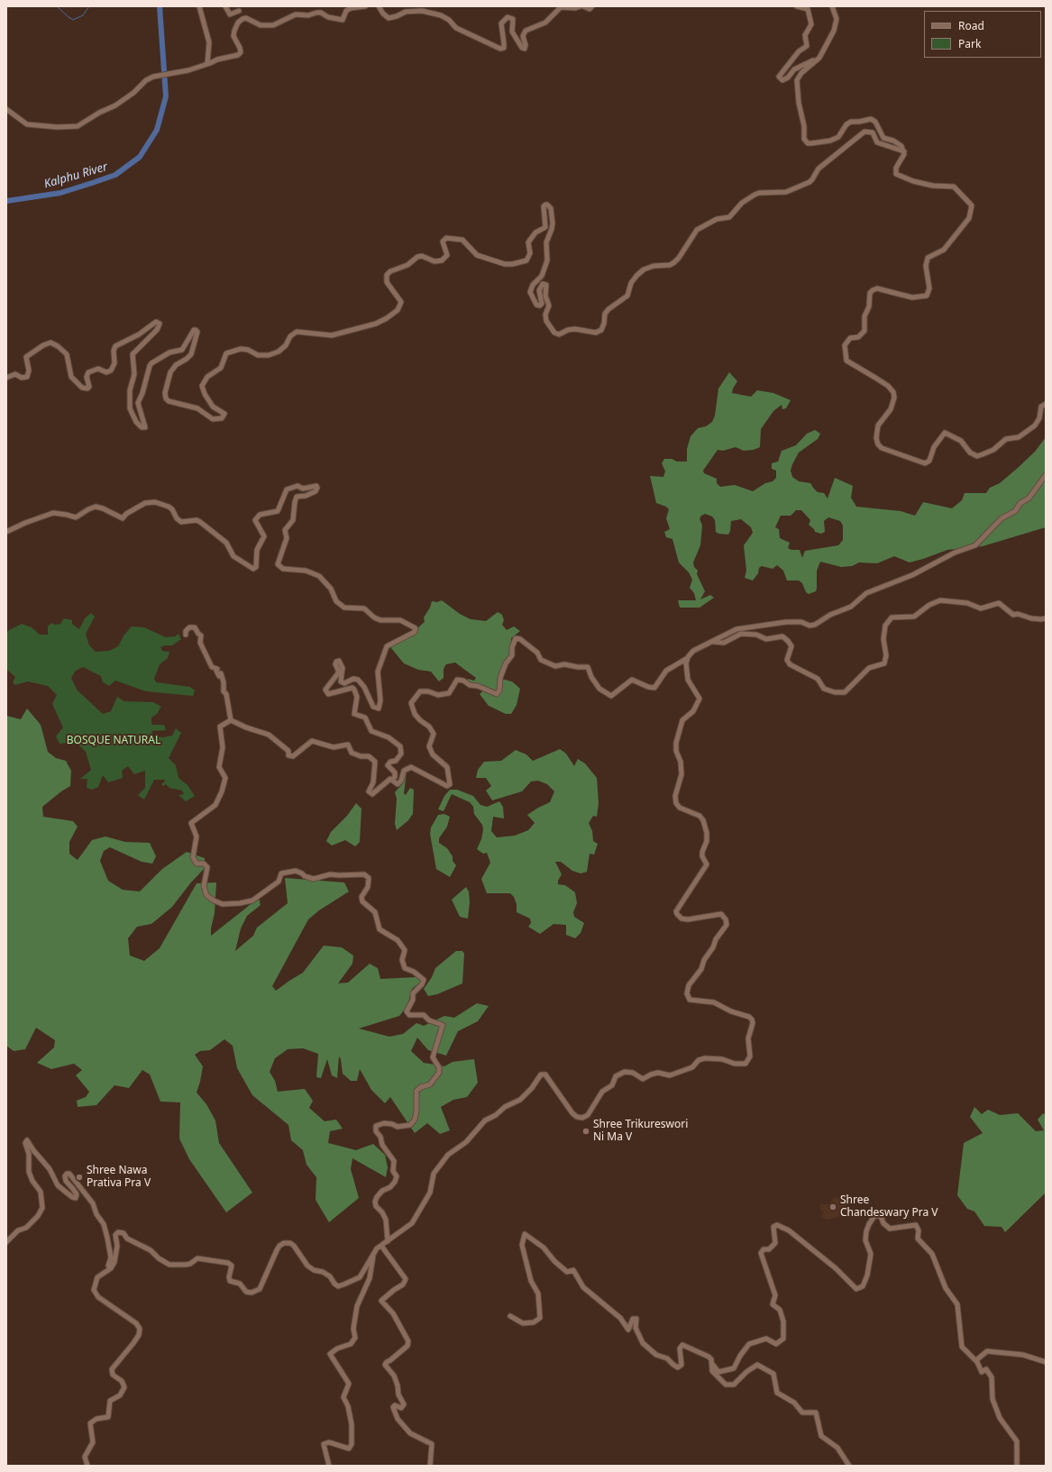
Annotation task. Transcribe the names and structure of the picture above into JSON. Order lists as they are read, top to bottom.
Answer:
{
  "water": ["Kalphu River"],
  "parks": ["BOSQUE NATURAL"],
  "places": ["Shree Trikureswori Ni Ma V", "Shree Nawa Prativa Pra V", "Shree Chandeswary Pra V"],
  "legend": ["Road", "Park"]
}
